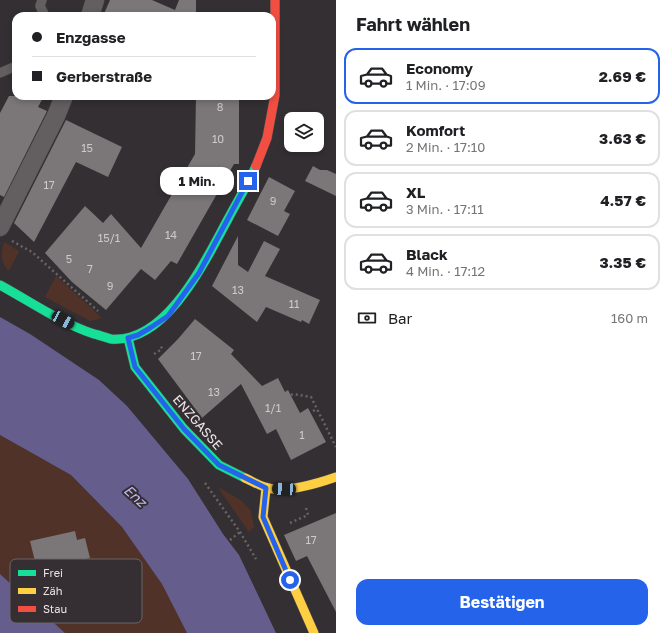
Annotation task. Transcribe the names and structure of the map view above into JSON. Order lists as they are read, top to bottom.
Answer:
{
  "streets": {
    "street": ["ENZGASSE"]
  },
  "water": ["Enz"],
  "house_numbers": [
    "8",
    "10",
    "15",
    "17",
    "9",
    "14",
    "15/1",
    "5",
    "7",
    "9",
    "13",
    "11",
    "17",
    "13",
    "1/1",
    "1",
    "17"
  ],
  "legend": ["Frei", "Zäh", "Stau"],
  "page": {
    "heading": "Fahrt wählen",
    "banner": ["Enzgasse", "Gerberstraße"],
    "list": [
      {
        "name": "Economy",
        "note": "1 Min. · 17:09",
        "value": "2.69 €"
      },
      {
        "name": "Komfort",
        "note": "2 Min. · 17:10",
        "value": "3.63 €"
      },
      {
        "name": "XL",
        "note": "3 Min. · 17:11",
        "value": "4.57 €"
      },
      {
        "name": "Black",
        "note": "4 Min. · 17:12",
        "value": "3.35 €"
      }
    ],
    "bubble": "1 Min.",
    "pay": ["Bar", "160 m"],
    "buttons": "Bestätigen"
  }
}
